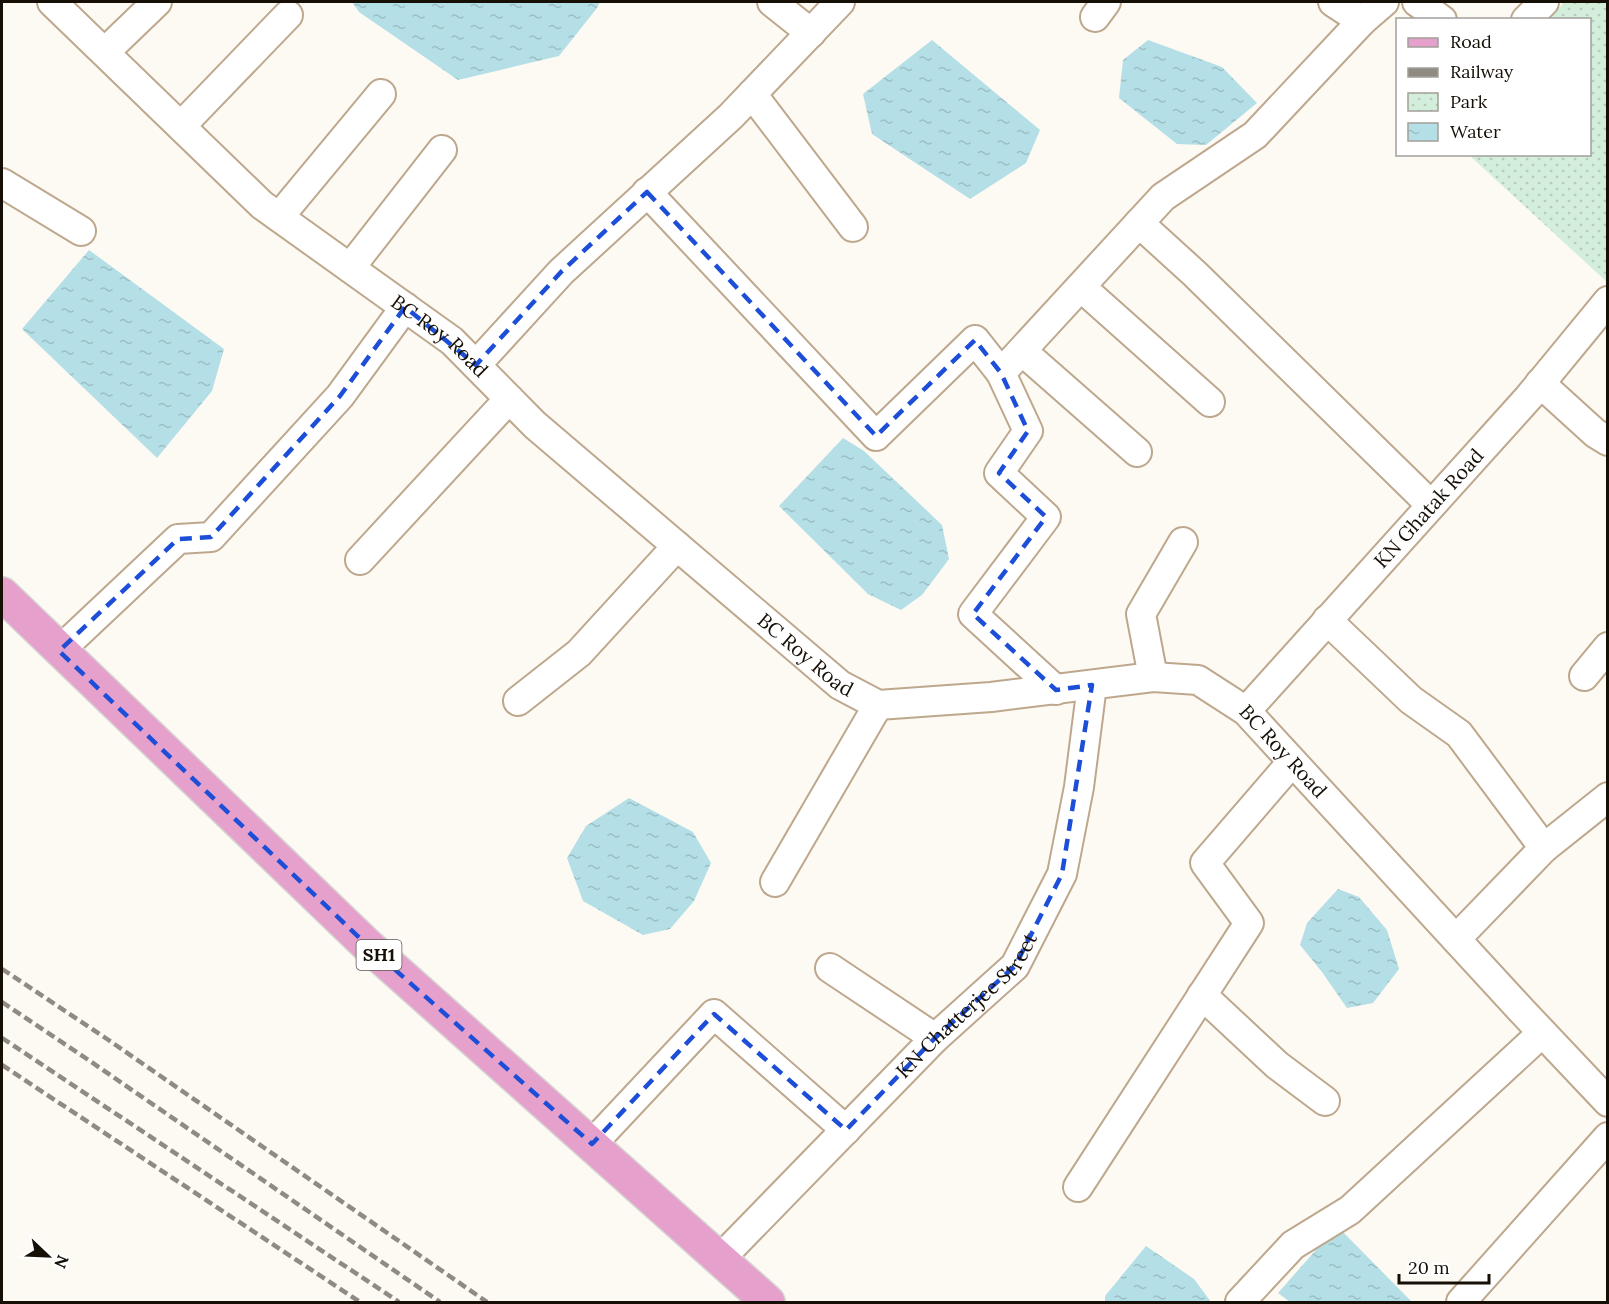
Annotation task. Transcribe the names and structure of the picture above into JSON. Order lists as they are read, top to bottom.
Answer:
{
  "streets": {
    "main road": ["SH1"],
    "street": ["BC Roy Road", "KN Ghatak Road", "KN Chatterjee Street"]
  },
  "crossings": [
    ["BC Roy Road", "KN Ghatak Road"],
    ["BC Roy Road", "KN Chatterjee Street"],
    ["SH1", "KN Chatterjee Street"]
  ],
  "legend": [
    "Road",
    "Railway",
    "Park",
    "Water"
  ],
  "scale_bar": "20 m",
  "north": "bottom right"
}
